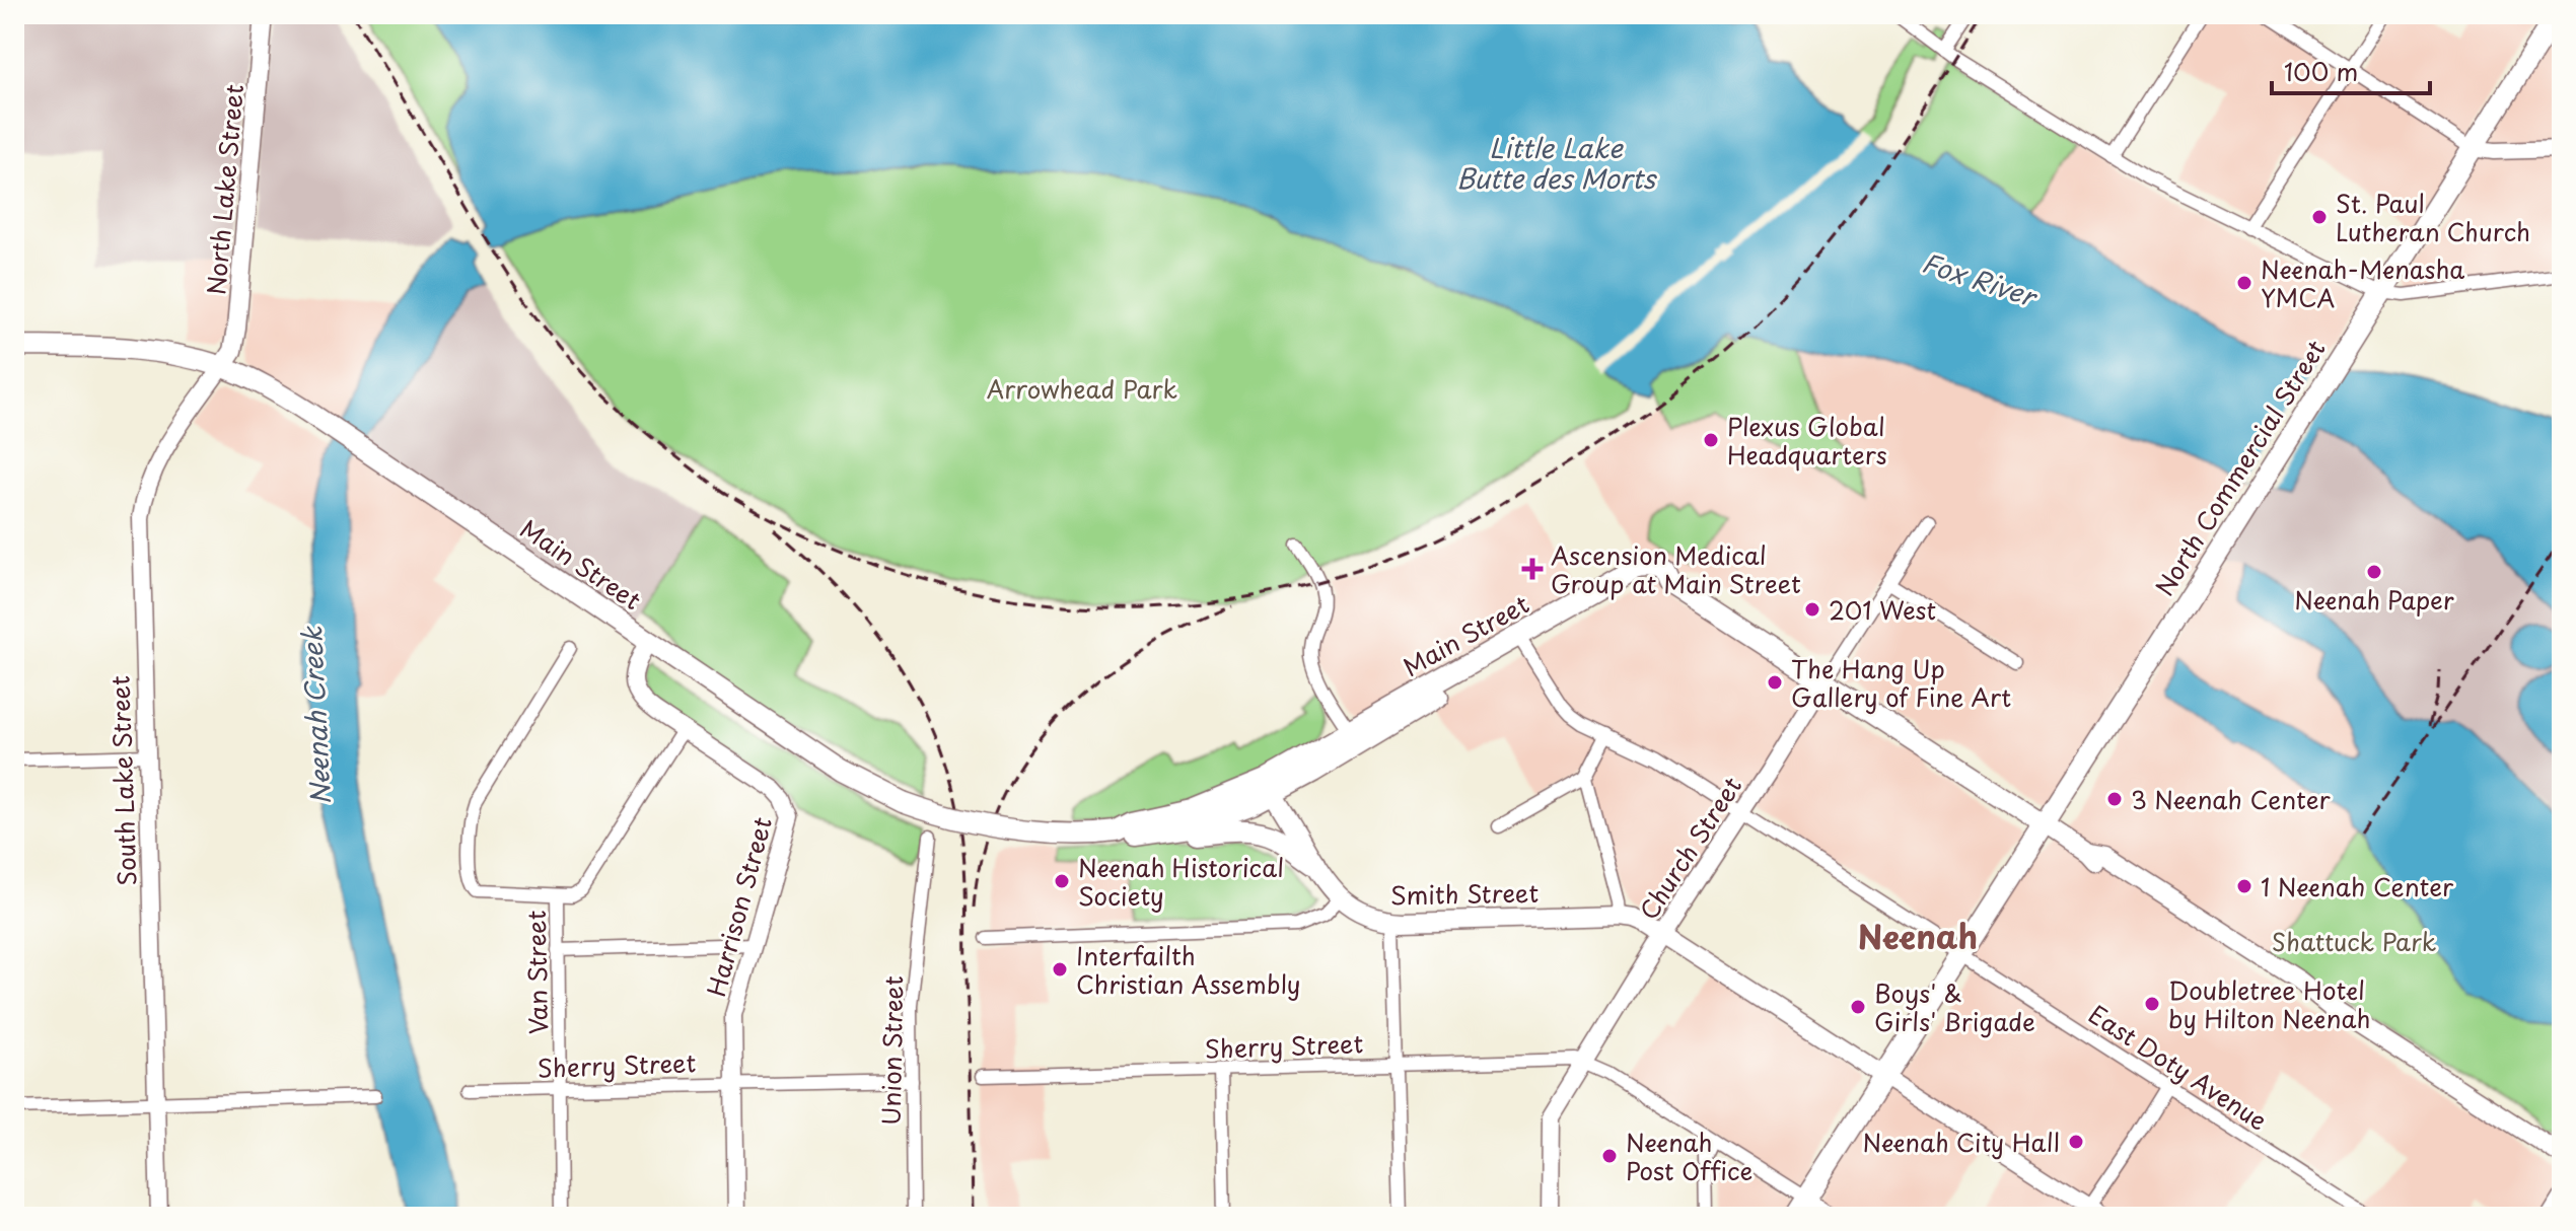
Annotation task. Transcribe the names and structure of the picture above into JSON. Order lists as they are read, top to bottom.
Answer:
{
  "streets": {
    "main road": [
      "North Lake Street",
      "North Commercial Street",
      "Main Street",
      "Smith Street"
    ],
    "street": [
      "South Lake Street",
      "Church Street",
      "Harrison Street",
      "Van Street",
      "Sherry Street",
      "Union Street",
      "East Doty Avenue"
    ]
  },
  "crossings": [
    ["North Lake Street", "Main Street"],
    ["North Lake Street", "South Lake Street"],
    ["North Commercial Street", "East Doty Avenue"],
    ["Main Street", "South Lake Street"],
    ["Main Street", "Church Street"],
    ["Main Street", "Harrison Street"],
    ["Main Street", "East Doty Avenue"],
    ["Church Street", "Sherry Street"],
    ["Church Street", "East Doty Avenue"],
    ["Harrison Street", "Van Street"],
    ["Harrison Street", "Sherry Street"],
    ["Van Street", "Sherry Street"],
    ["Sherry Street", "Union Street"]
  ],
  "districts": ["Neenah"],
  "water": ["Little Lake Butte des Morts", "Fox River", "Neenah Creek"],
  "parks": ["Arrowhead Park", "Shattuck Park"],
  "places": {
    "other": [
      "St. Paul Lutheran Church",
      "Neenah-Menasha YMCA",
      "Plexus Global Headquarters",
      "Neenah Paper",
      "201 West",
      "The Hang Up Gallery of Fine Art",
      "3 Neenah Center",
      "Neenah Historical Society",
      "1 Neenah Center",
      "Interfailth Christian Assembly",
      "Doubletree Hotel by Hilton Neenah",
      "Boys' & Girls' Brigade",
      "Neenah City Hall",
      "Neenah Post Office"
    ],
    "health": ["Ascension Medical Group at Main Street"]
  },
  "scale_bar": "100 m"
}
